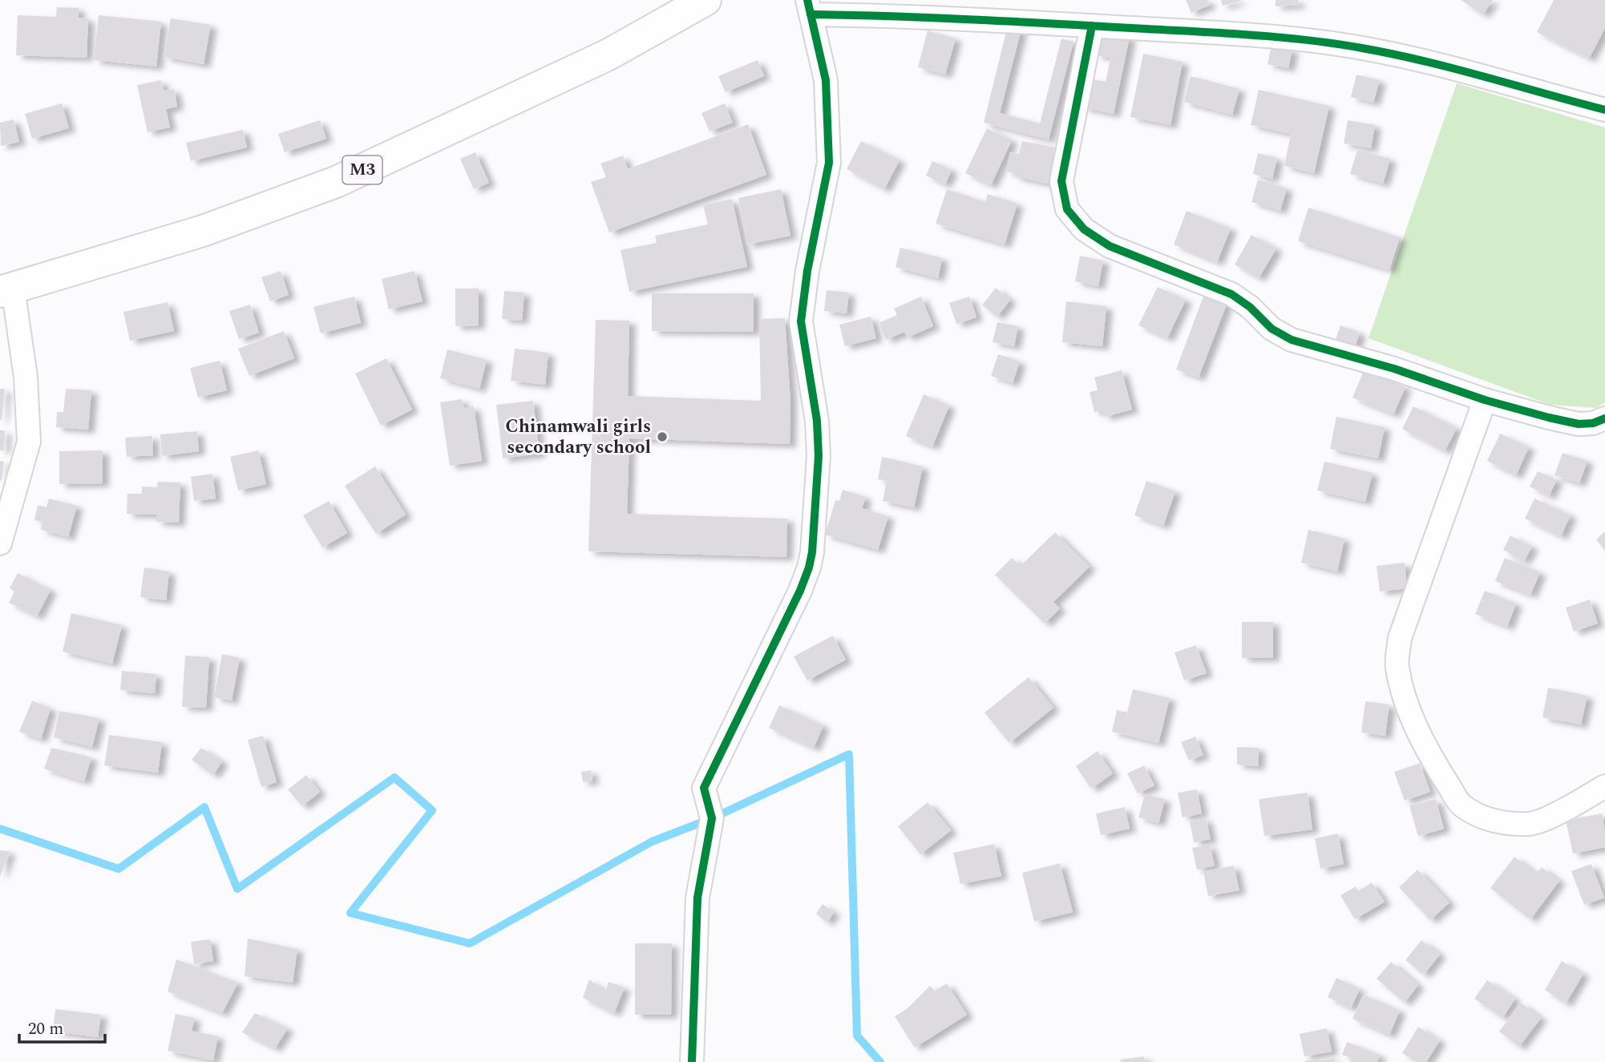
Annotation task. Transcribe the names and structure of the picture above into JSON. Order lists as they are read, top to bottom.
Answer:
{
  "streets": {
    "highway": ["M3"]
  },
  "places": ["Chinamwali girls secondary school"],
  "scale_bar": "20 m"
}
